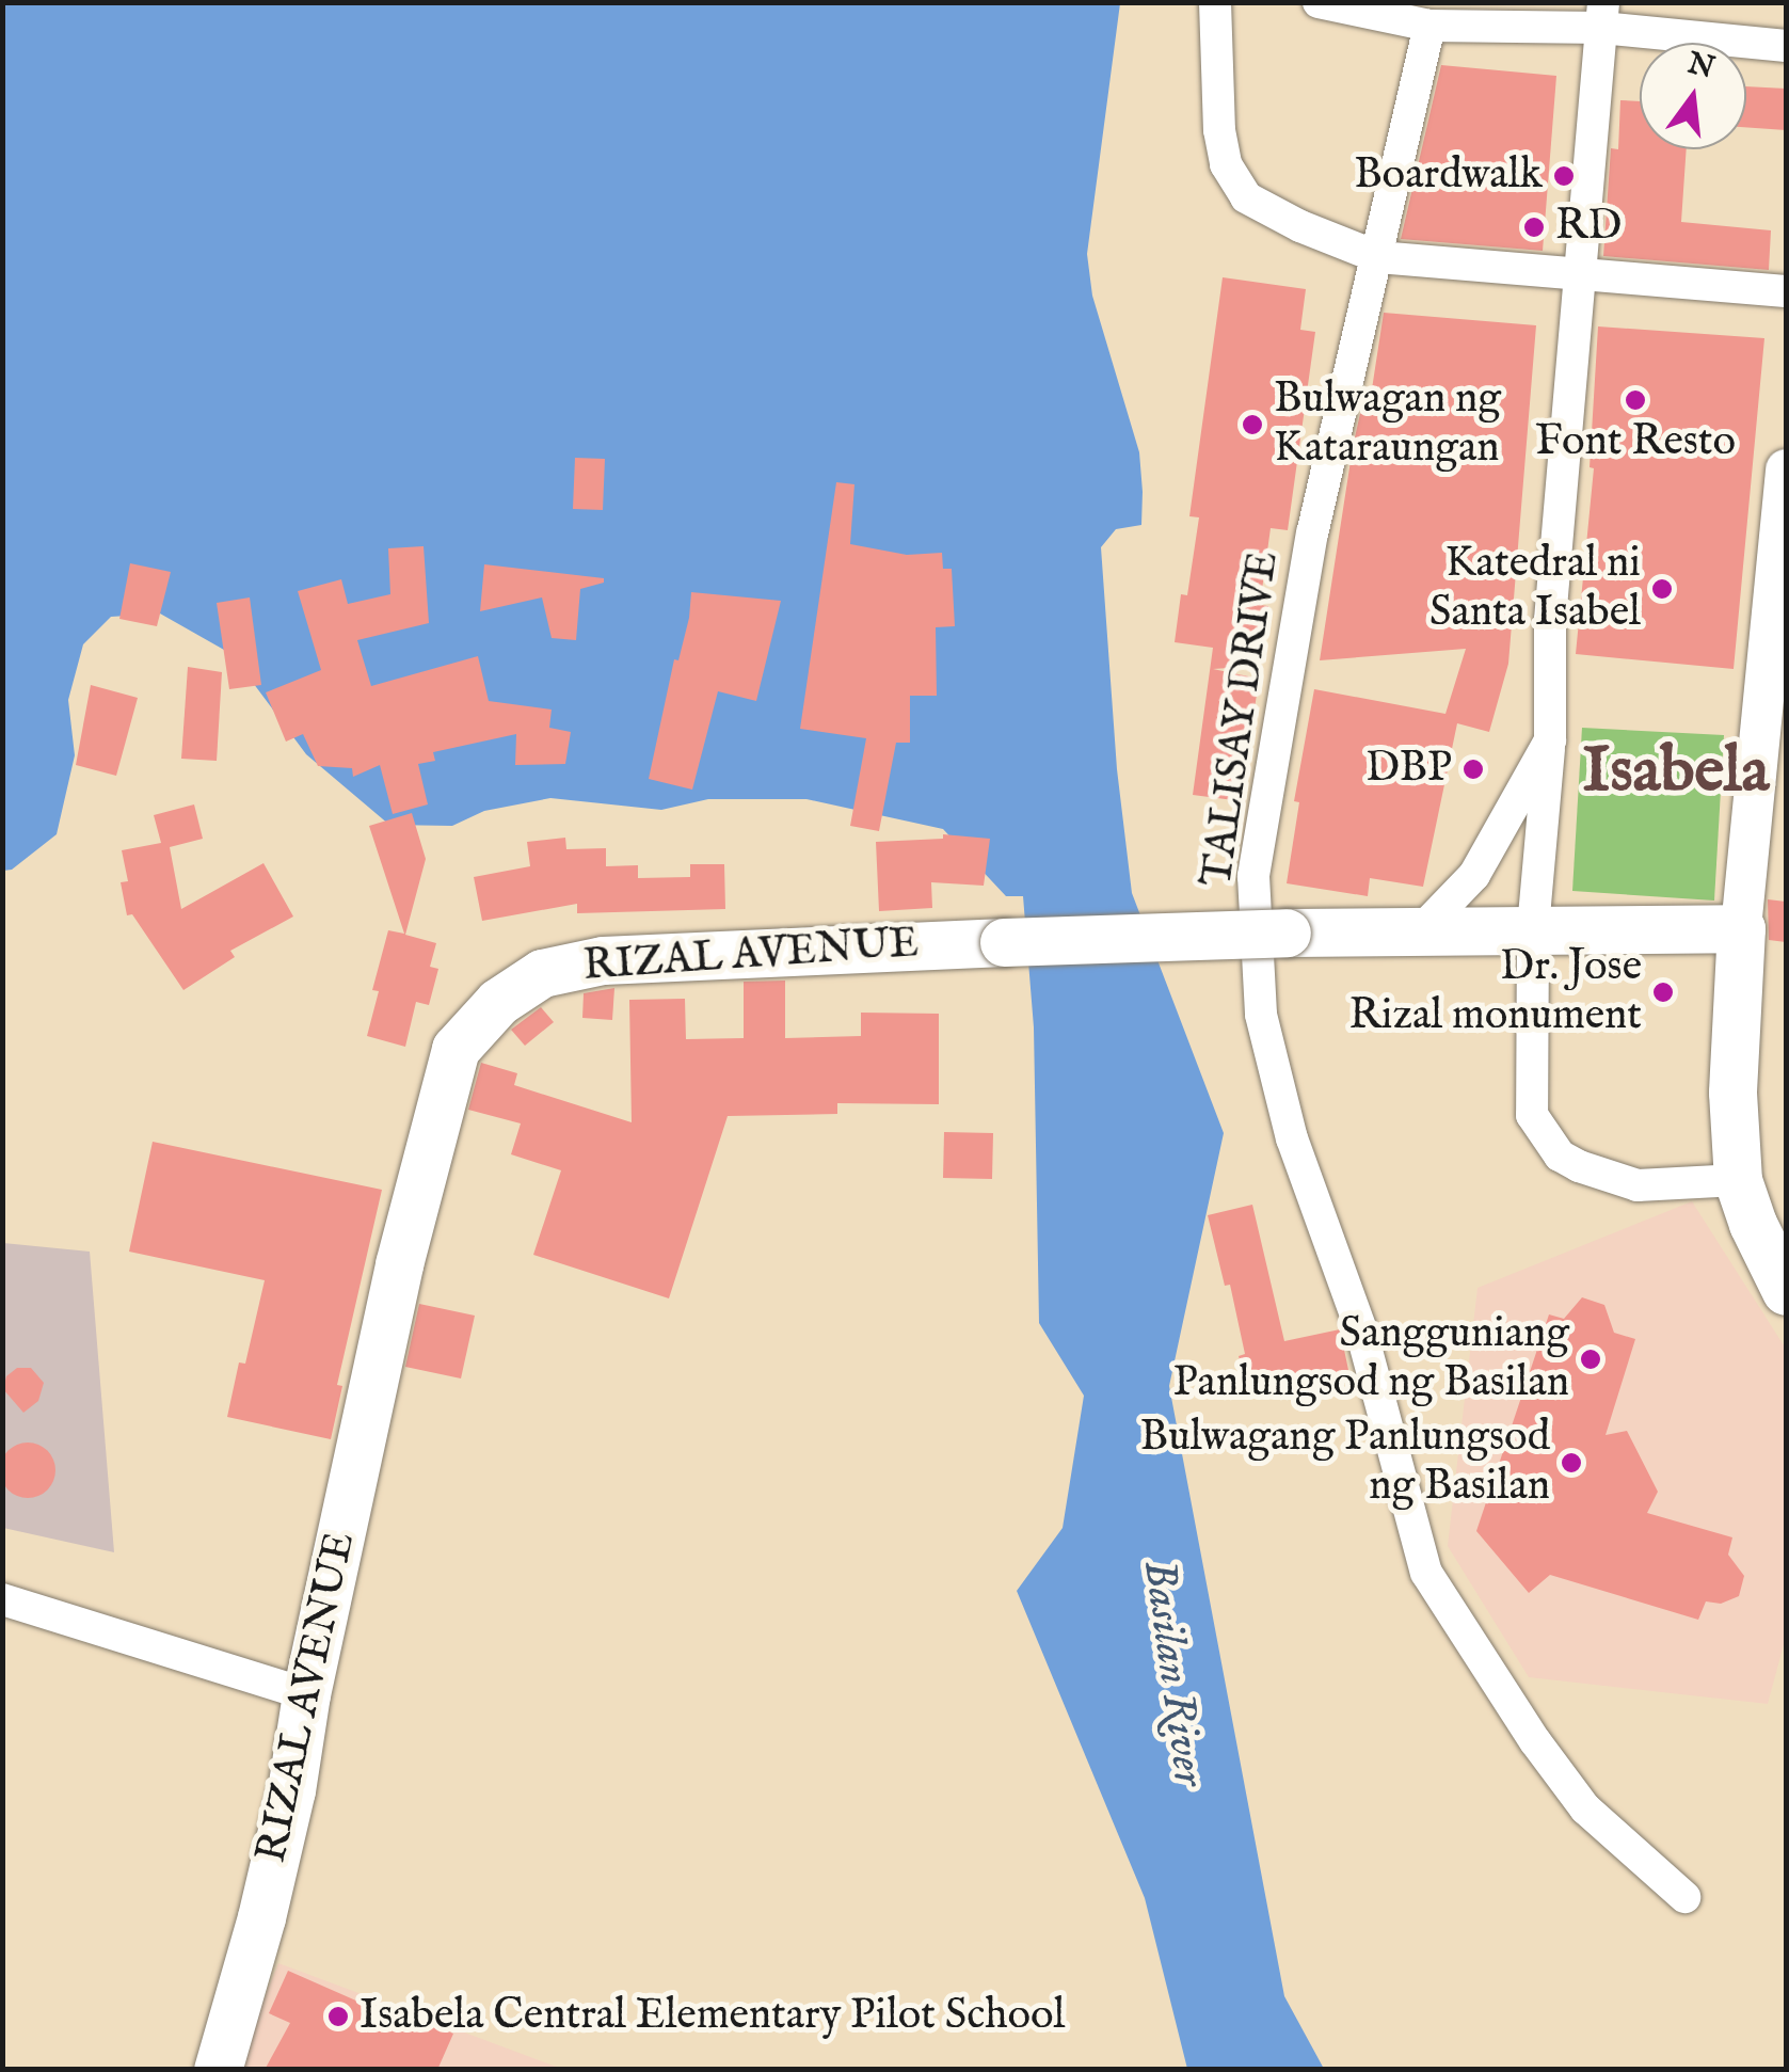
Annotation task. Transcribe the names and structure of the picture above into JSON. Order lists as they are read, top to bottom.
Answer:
{
  "streets": {
    "main road": ["RIZAL AVENUE"],
    "street": ["TALISAY DRIVE"]
  },
  "districts": ["Isabela"],
  "water": ["Basilan River"],
  "places": [
    "Boardwalk",
    "RD",
    "Font Resto",
    "Bulwagan ng Kataraungan",
    "Katedral ni Santa Isabel",
    "DBP",
    "Dr. Jose Rizal monument",
    "Sangguniang Panlungsod ng Basilan",
    "Bulwagang Panlungsod ng Basilan",
    "Isabela Central Elementary Pilot School"
  ],
  "north": "top"
}
